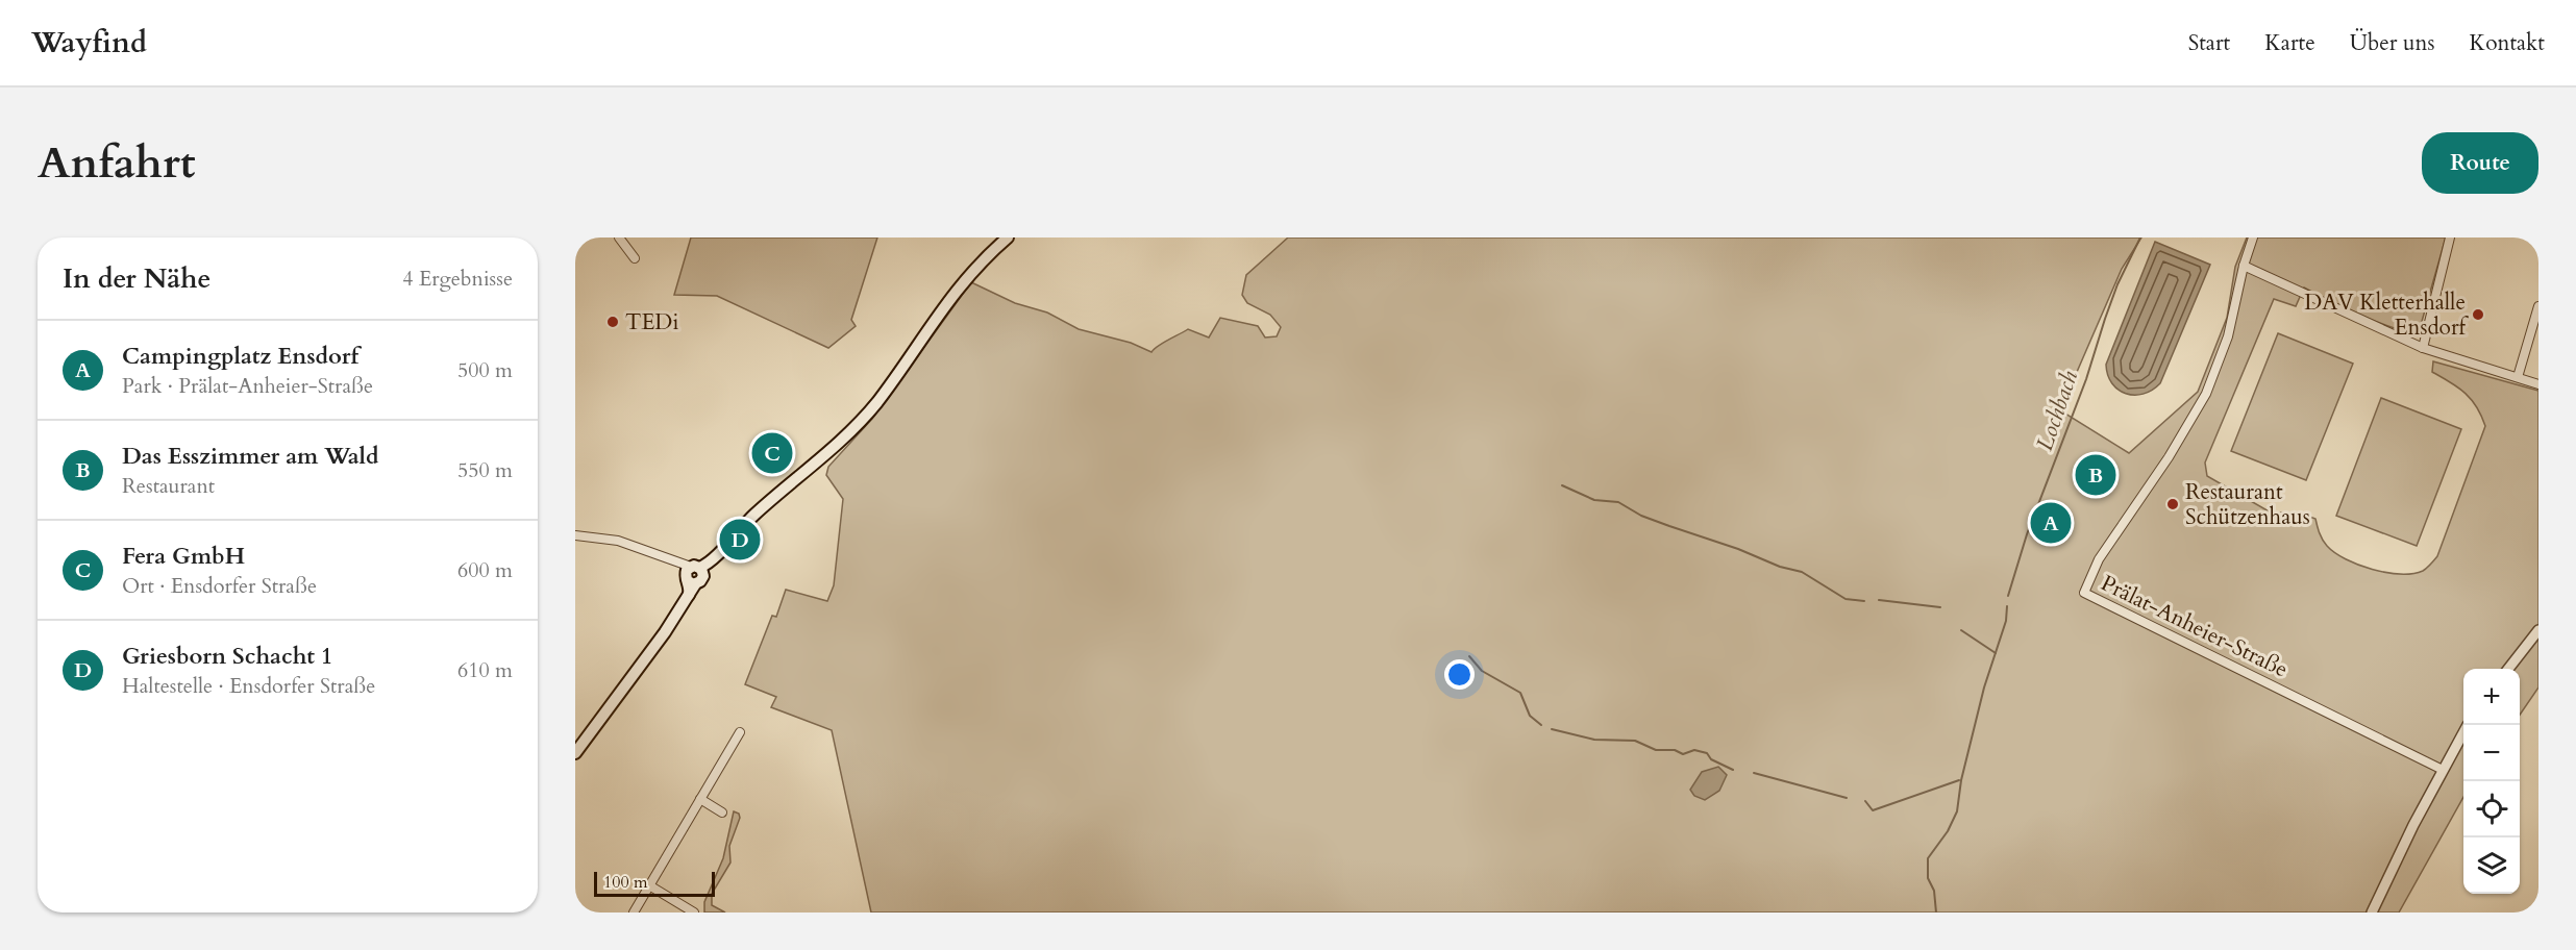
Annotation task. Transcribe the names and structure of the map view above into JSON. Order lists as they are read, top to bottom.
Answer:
{
  "streets": {
    "street": ["Prälat-Anheier-Straße"]
  },
  "water": ["Lochbach"],
  "places": ["DAV Kletterhalle Ensdorf", "TEDi", "Restaurant Schützenhaus"],
  "scale_bar": "100 m",
  "page": {
    "header": "Wayfind",
    "nav": [
      "Start",
      "Karte",
      "Über uns",
      "Kontakt"
    ],
    "buttons": "Route",
    "title": "Anfahrt",
    "heading": ["In der Nähe", "4 Ergebnisse"],
    "list": [
      {
        "mark": "A",
        "name": "Campingplatz Ensdorf",
        "note": "Park · Prälat-Anheier-Straße",
        "value": "500 m"
      },
      {
        "mark": "B",
        "name": "Das Esszimmer am Wald",
        "note": "Restaurant",
        "value": "550 m"
      },
      {
        "mark": "C",
        "name": "Fera GmbH",
        "note": "Ort · Ensdorfer Straße",
        "value": "600 m"
      },
      {
        "mark": "D",
        "name": "Griesborn Schacht 1",
        "note": "Haltestelle · Ensdorfer Straße",
        "value": "610 m"
      }
    ],
    "pins": [
      "C",
      "B",
      "A",
      "D"
    ],
    "map_buttons": ["+", "−"],
    "scale": "100 m"
  }
}
